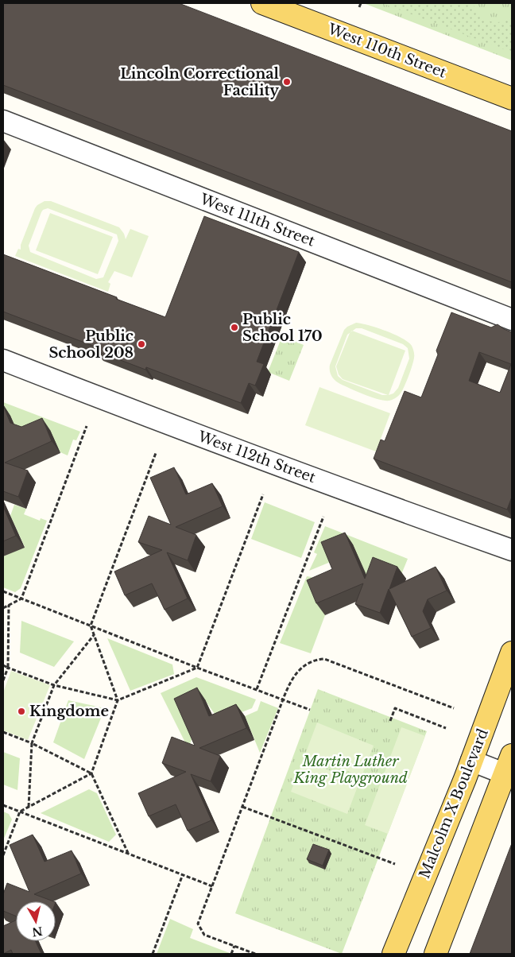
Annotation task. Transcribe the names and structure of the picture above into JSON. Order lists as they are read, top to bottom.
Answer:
{
  "streets": {
    "main road": ["West 110th Street", "Malcolm X Boulevard"],
    "street": ["West 111th Street", "West 112th Street"]
  },
  "parks": ["Martin Luther King Playground"],
  "places": [
    "Lincoln Correctional Facility",
    "Public School 170",
    "Public School 208",
    "Kingdome"
  ],
  "north": "bottom"
}
